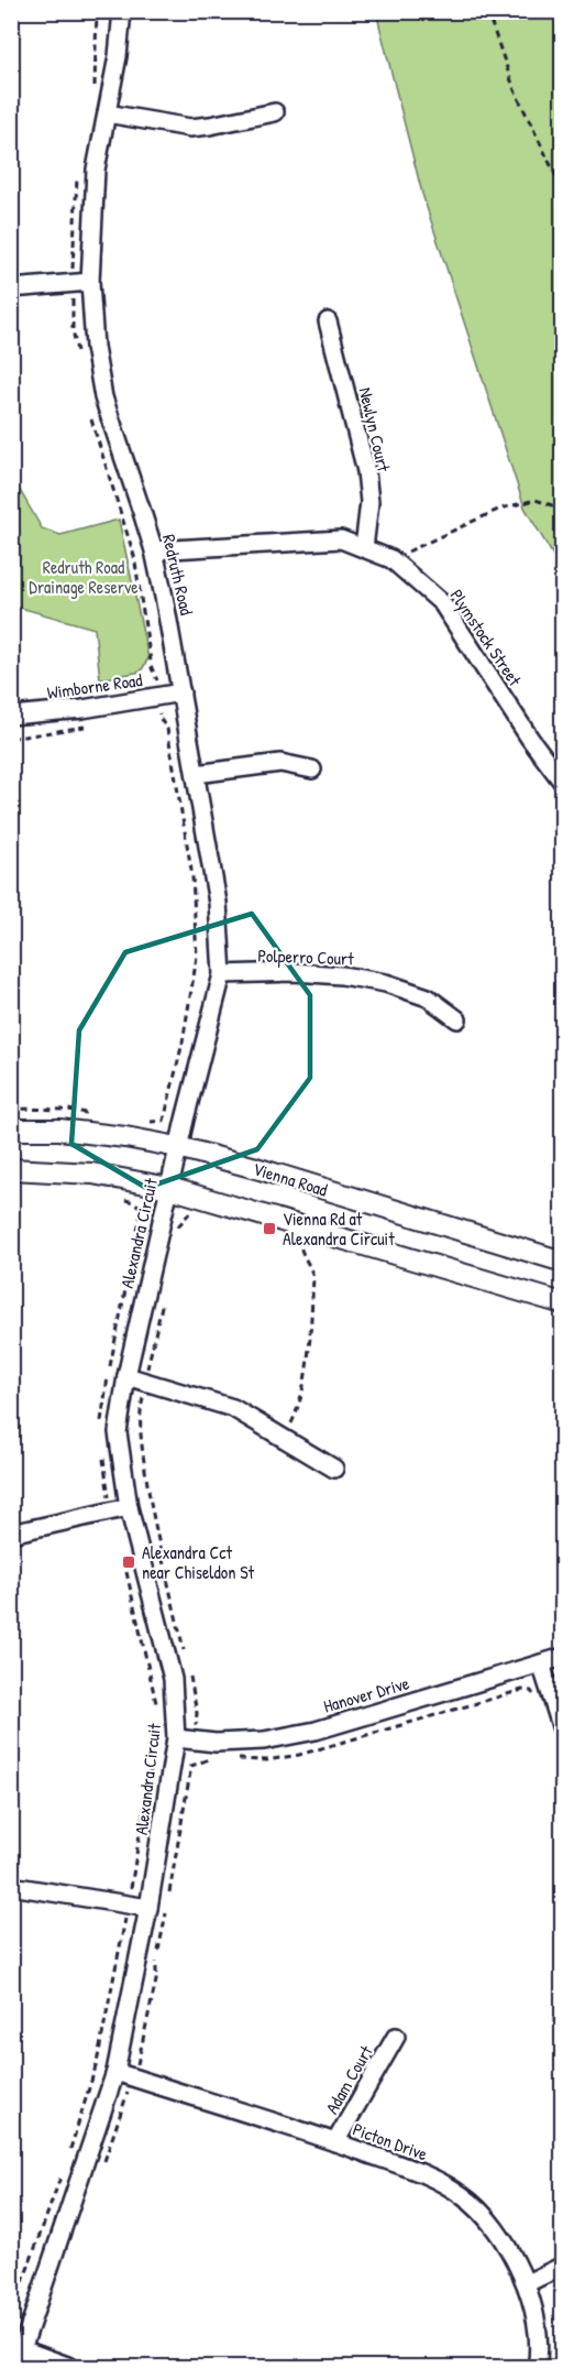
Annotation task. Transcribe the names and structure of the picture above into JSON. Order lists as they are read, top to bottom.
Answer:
{
  "streets": {
    "main road": ["Vienna Road"],
    "street": [
      "Newlyn Court",
      "Redruth Road",
      "Plymstock Street",
      "Wimborne Road",
      "Polperro Court",
      "Alexandra Circuit",
      "Hanover Drive",
      "Adam Court",
      "Picton Drive"
    ]
  },
  "crossings": [
    ["Newlyn Court", "Plymstock Street"],
    ["Redruth Road", "Plymstock Street"],
    ["Redruth Road", "Wimborne Road"],
    ["Redruth Road", "Polperro Court"],
    ["Redruth Road", "Vienna Road"],
    ["Redruth Road", "Alexandra Circuit"],
    ["Vienna Road", "Alexandra Circuit"],
    ["Alexandra Circuit", "Hanover Drive"],
    ["Alexandra Circuit", "Picton Drive"],
    ["Adam Court", "Picton Drive"]
  ],
  "parks": ["Redruth Road Drainage Reserve"],
  "places": {
    "transit": ["Vienna Rd at Alexandra Circuit", "Alexandra Cct near Chiseldon St"]
  }
}
